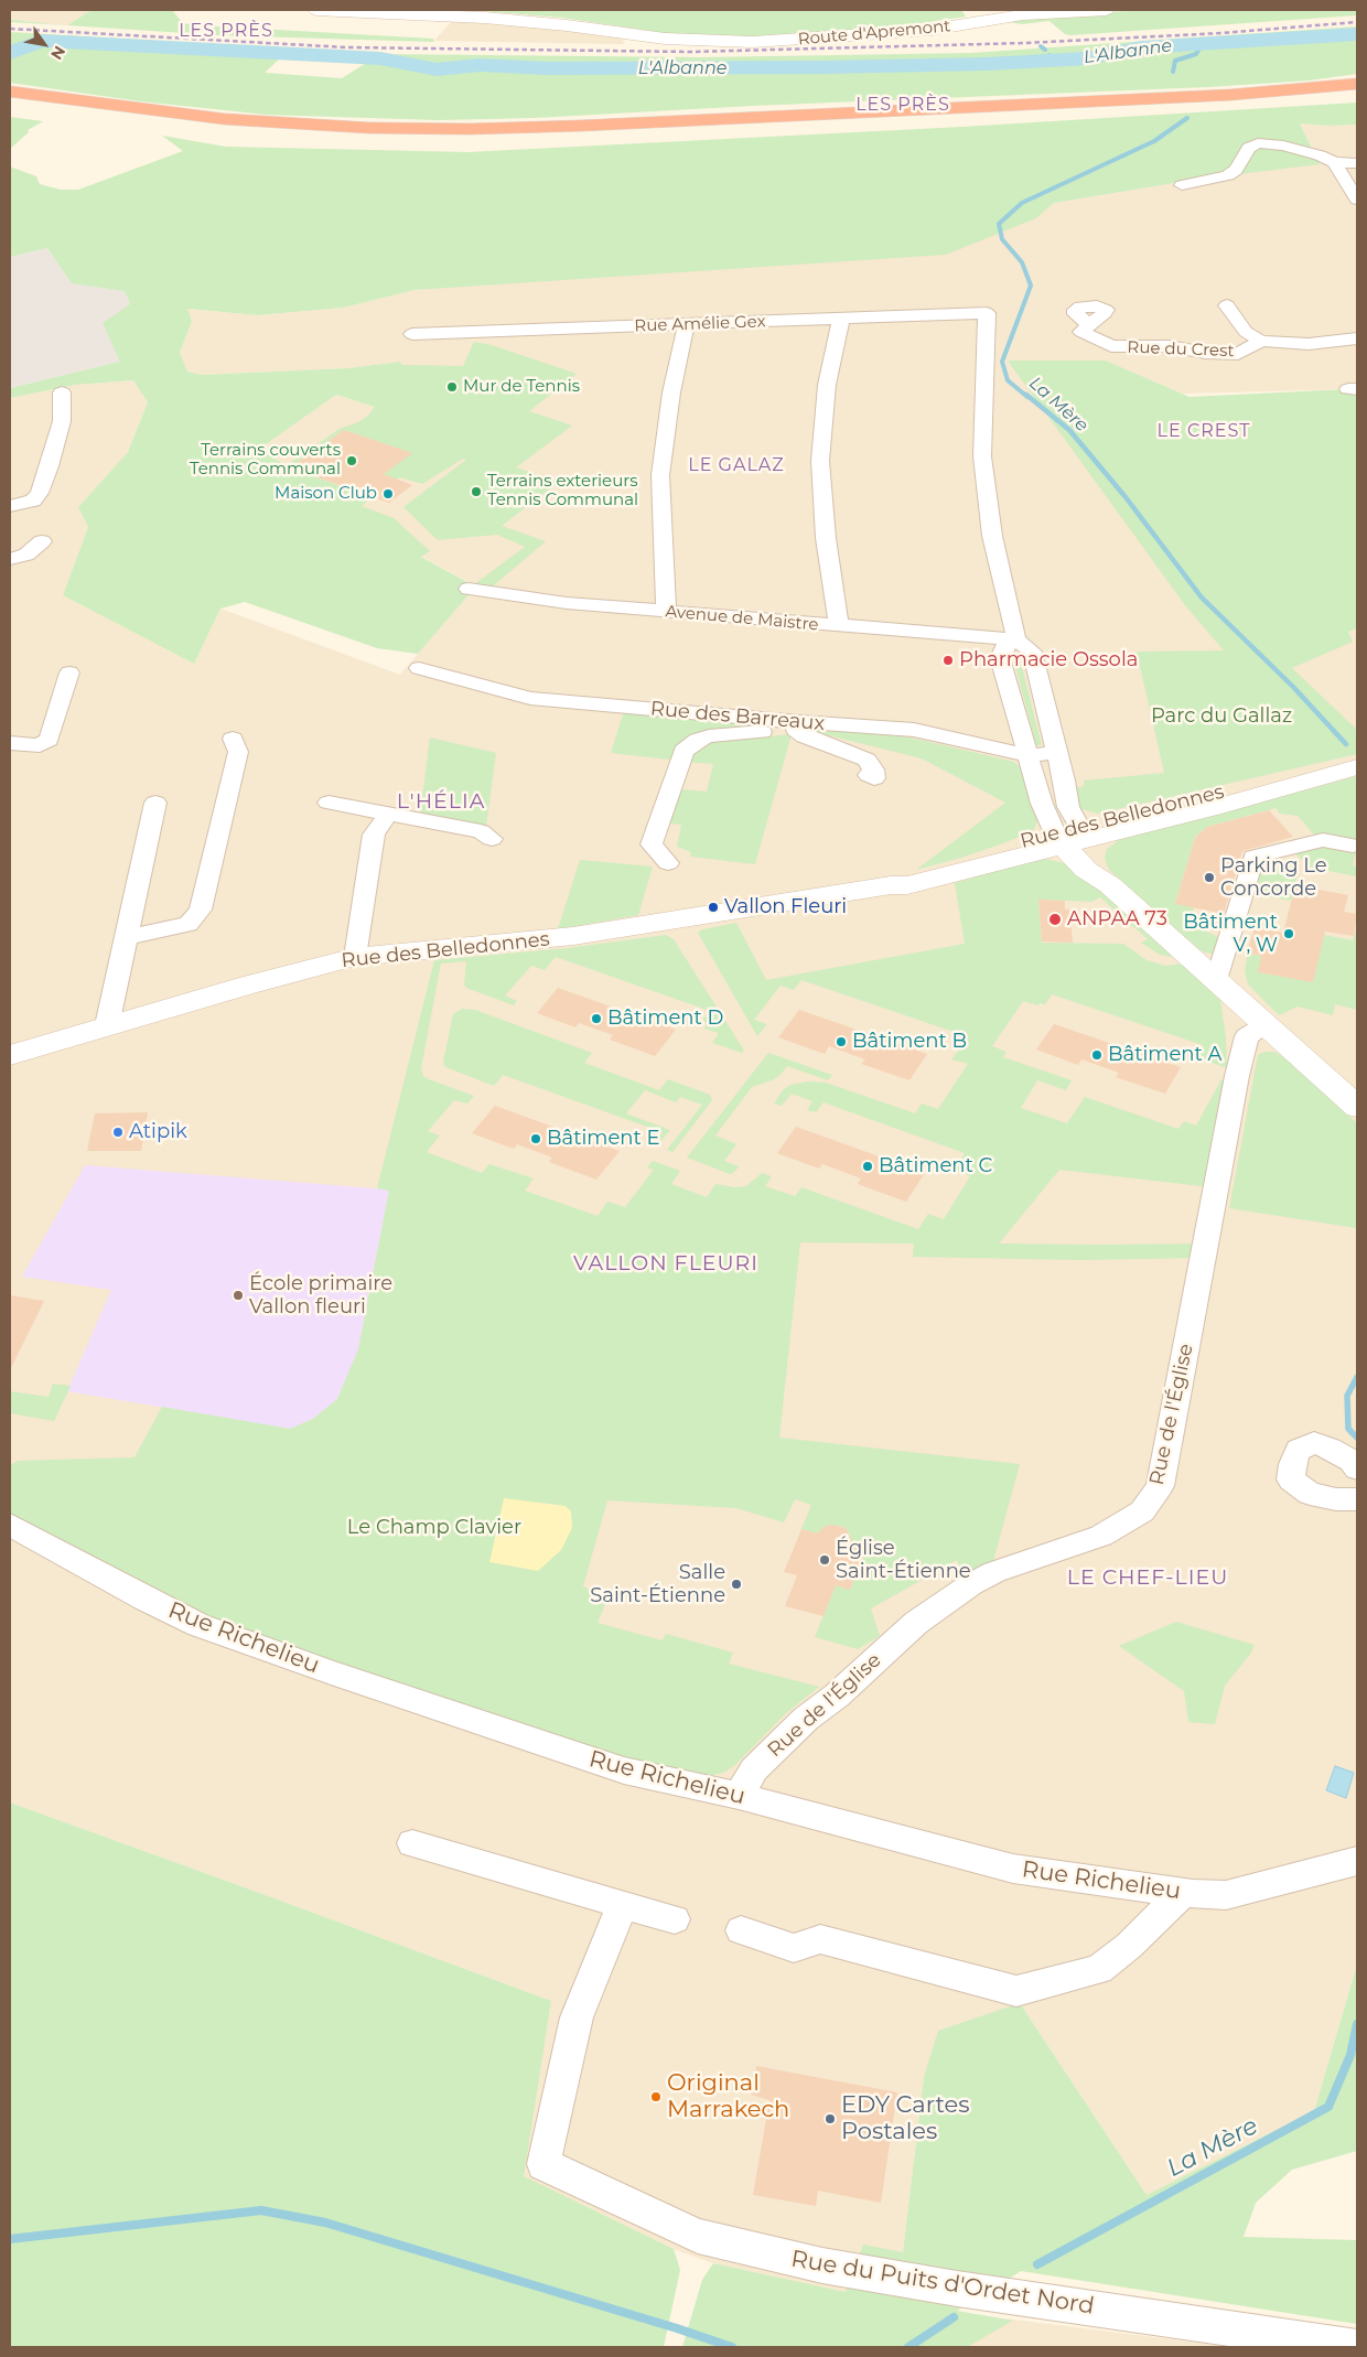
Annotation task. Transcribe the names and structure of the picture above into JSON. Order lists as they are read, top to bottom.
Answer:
{
  "streets": {
    "main road": ["Route d'Apremont", "Rue des Belledonnes"],
    "street": [
      "Rue Amélie Gex",
      "Rue du Crest",
      "Avenue de Maistre",
      "Rue des Barreaux",
      "Rue de l'Église",
      "Rue Richelieu",
      "Rue du Puits d'Ordet Nord"
    ]
  },
  "crossings": [
    ["Rue Amélie Gex", "Avenue de Maistre"],
    ["Rue de l'Église", "Rue Richelieu"]
  ],
  "districts": [
    "LES PRÈS",
    "LES PRÈS",
    "LE CREST",
    "LE GALAZ",
    "L'HÉLIA",
    "VALLON FLEURI",
    "LE CHEF-LIEU"
  ],
  "water": ["L'Albanne", "La Mère"],
  "parks": ["Parc du Gallaz", "Le Champ Clavier"],
  "places": [
    "Mur de Tennis",
    "Terrains couverts Tennis Communal",
    "Terrains exterieurs Tennis Communal",
    "Maison Club",
    "Pharmacie Ossola",
    "Parking Le Concorde",
    "Vallon Fleuri",
    "ANPAA 73",
    "Bâtiment V, W",
    "Bâtiment D",
    "Bâtiment B",
    "Bâtiment A",
    "Atipik",
    "Bâtiment E",
    "Bâtiment C",
    "École primaire Vallon fleuri",
    "Église Saint-Étienne",
    "Salle Saint-Étienne",
    "Original Marrakech",
    "EDY Cartes Postales"
  ],
  "north": "bottom right"
}
